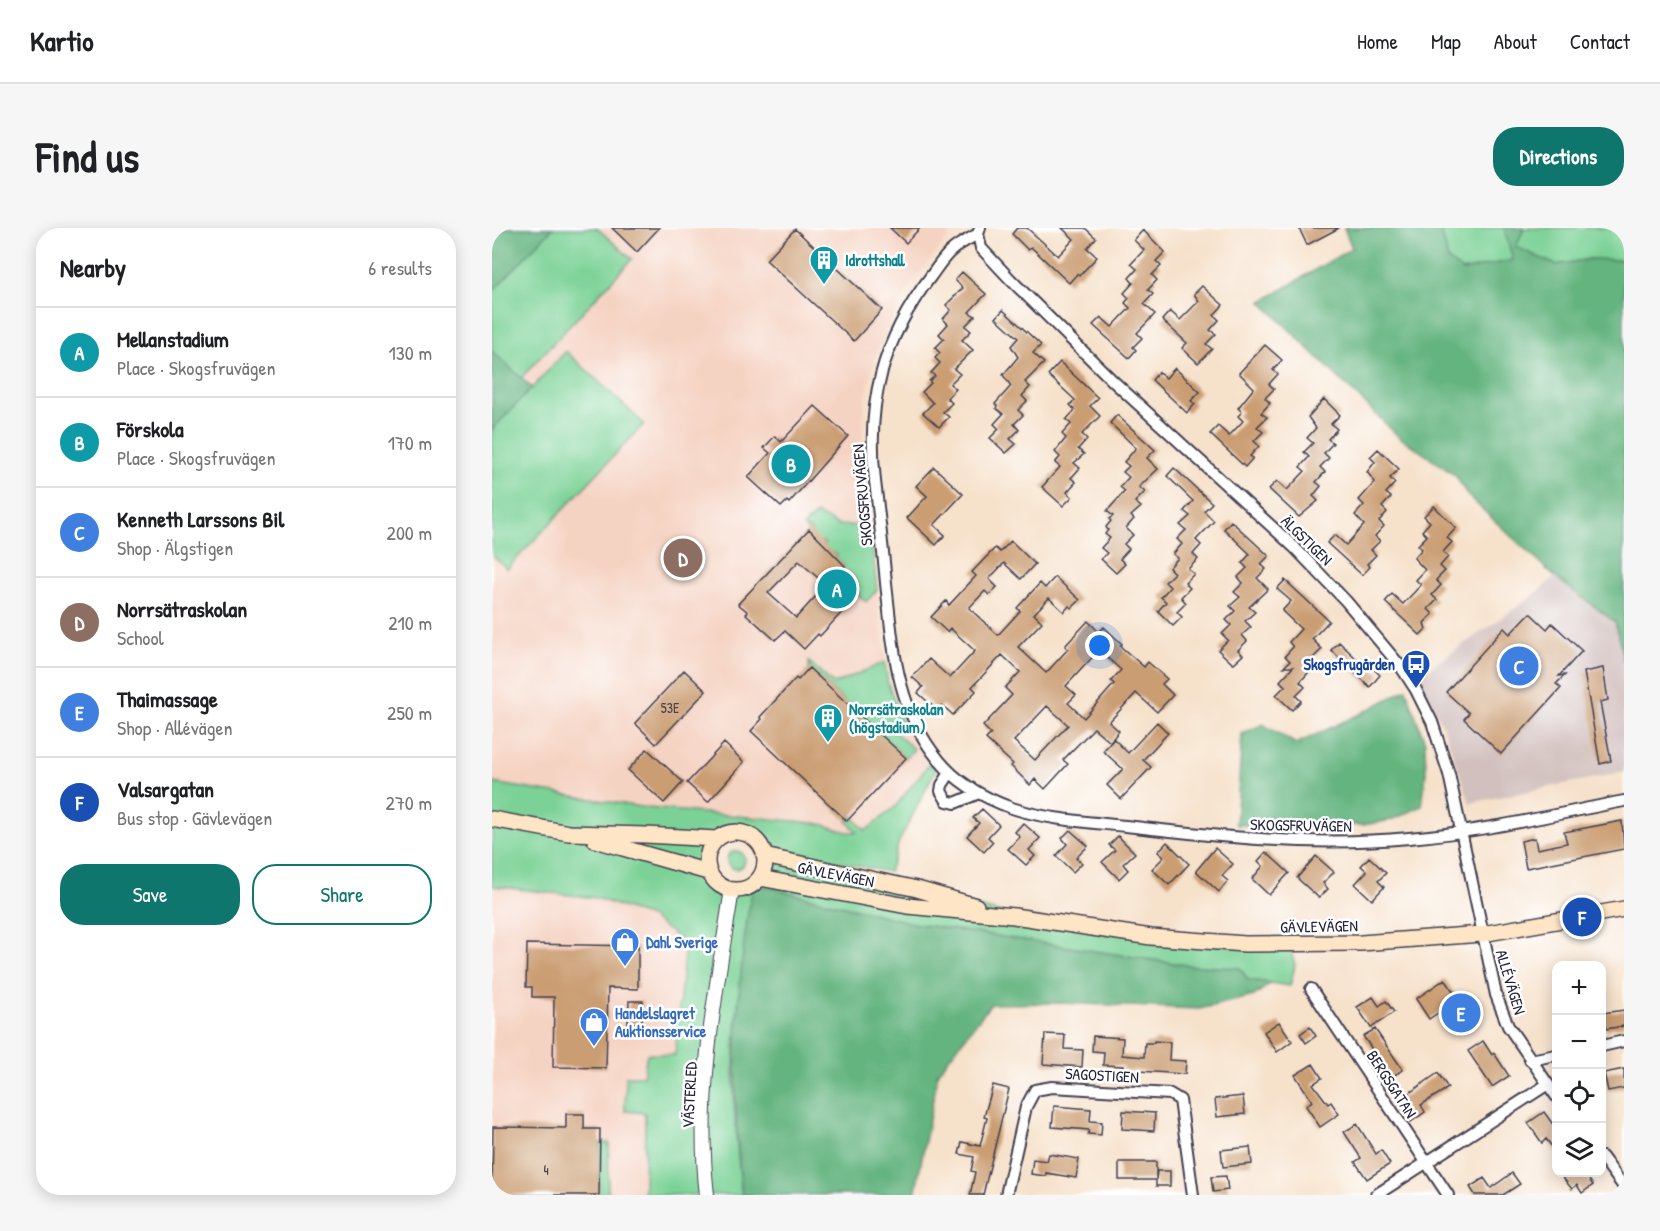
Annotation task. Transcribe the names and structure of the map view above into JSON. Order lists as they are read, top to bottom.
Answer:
{
  "streets": {
    "main road": ["GÄVLEVÄGEN"],
    "street": [
      "SKOGSFRUVÄGEN",
      "ÄLGSTIGEN",
      "ALLÉVÄGEN",
      "SAGOSTIGEN",
      "BERGSGATAN",
      "VÄSTERLED"
    ]
  },
  "crossings": [
    ["SKOGSFRUVÄGEN", "ÄLGSTIGEN"],
    ["ÄLGSTIGEN", "GÄVLEVÄGEN"],
    ["ÄLGSTIGEN", "ALLÉVÄGEN"],
    ["GÄVLEVÄGEN", "ALLÉVÄGEN"],
    ["GÄVLEVÄGEN", "VÄSTERLED"]
  ],
  "places": {
    "building": ["Idrottshall", "Norrsätraskolan (högstadium)"],
    "bus stop": ["Skogsfrugården"],
    "shop": ["Dahl Sverige", "Handelslagret Auktionsservice"]
  },
  "house_numbers": ["53E", "4"],
  "page": {
    "header": "Kartio",
    "nav": [
      "Home",
      "Map",
      "About",
      "Contact"
    ],
    "buttons": [
      "Directions",
      ["Save", "Share"]
    ],
    "title": "Find us",
    "heading": ["Nearby", "6 results"],
    "list": [
      {
        "mark": "A",
        "name": "Mellanstadium",
        "note": "Place · Skogsfruvägen",
        "value": "130 m"
      },
      {
        "mark": "B",
        "name": "Förskola",
        "note": "Place · Skogsfruvägen",
        "value": "170 m"
      },
      {
        "mark": "C",
        "name": "Kenneth Larssons Bil",
        "note": "Shop · Älgstigen",
        "value": "200 m"
      },
      {
        "mark": "D",
        "name": "Norrsätraskolan",
        "note": "School",
        "value": "210 m"
      },
      {
        "mark": "E",
        "name": "Thaimassage",
        "note": "Shop · Allévägen",
        "value": "250 m"
      },
      {
        "mark": "F",
        "name": "Valsargatan",
        "note": "Bus stop · Gävlevägen",
        "value": "270 m"
      }
    ],
    "pins": [
      "B",
      "D",
      "A",
      "C",
      "F",
      "E"
    ],
    "map_buttons": ["+", "−"]
  }
}
